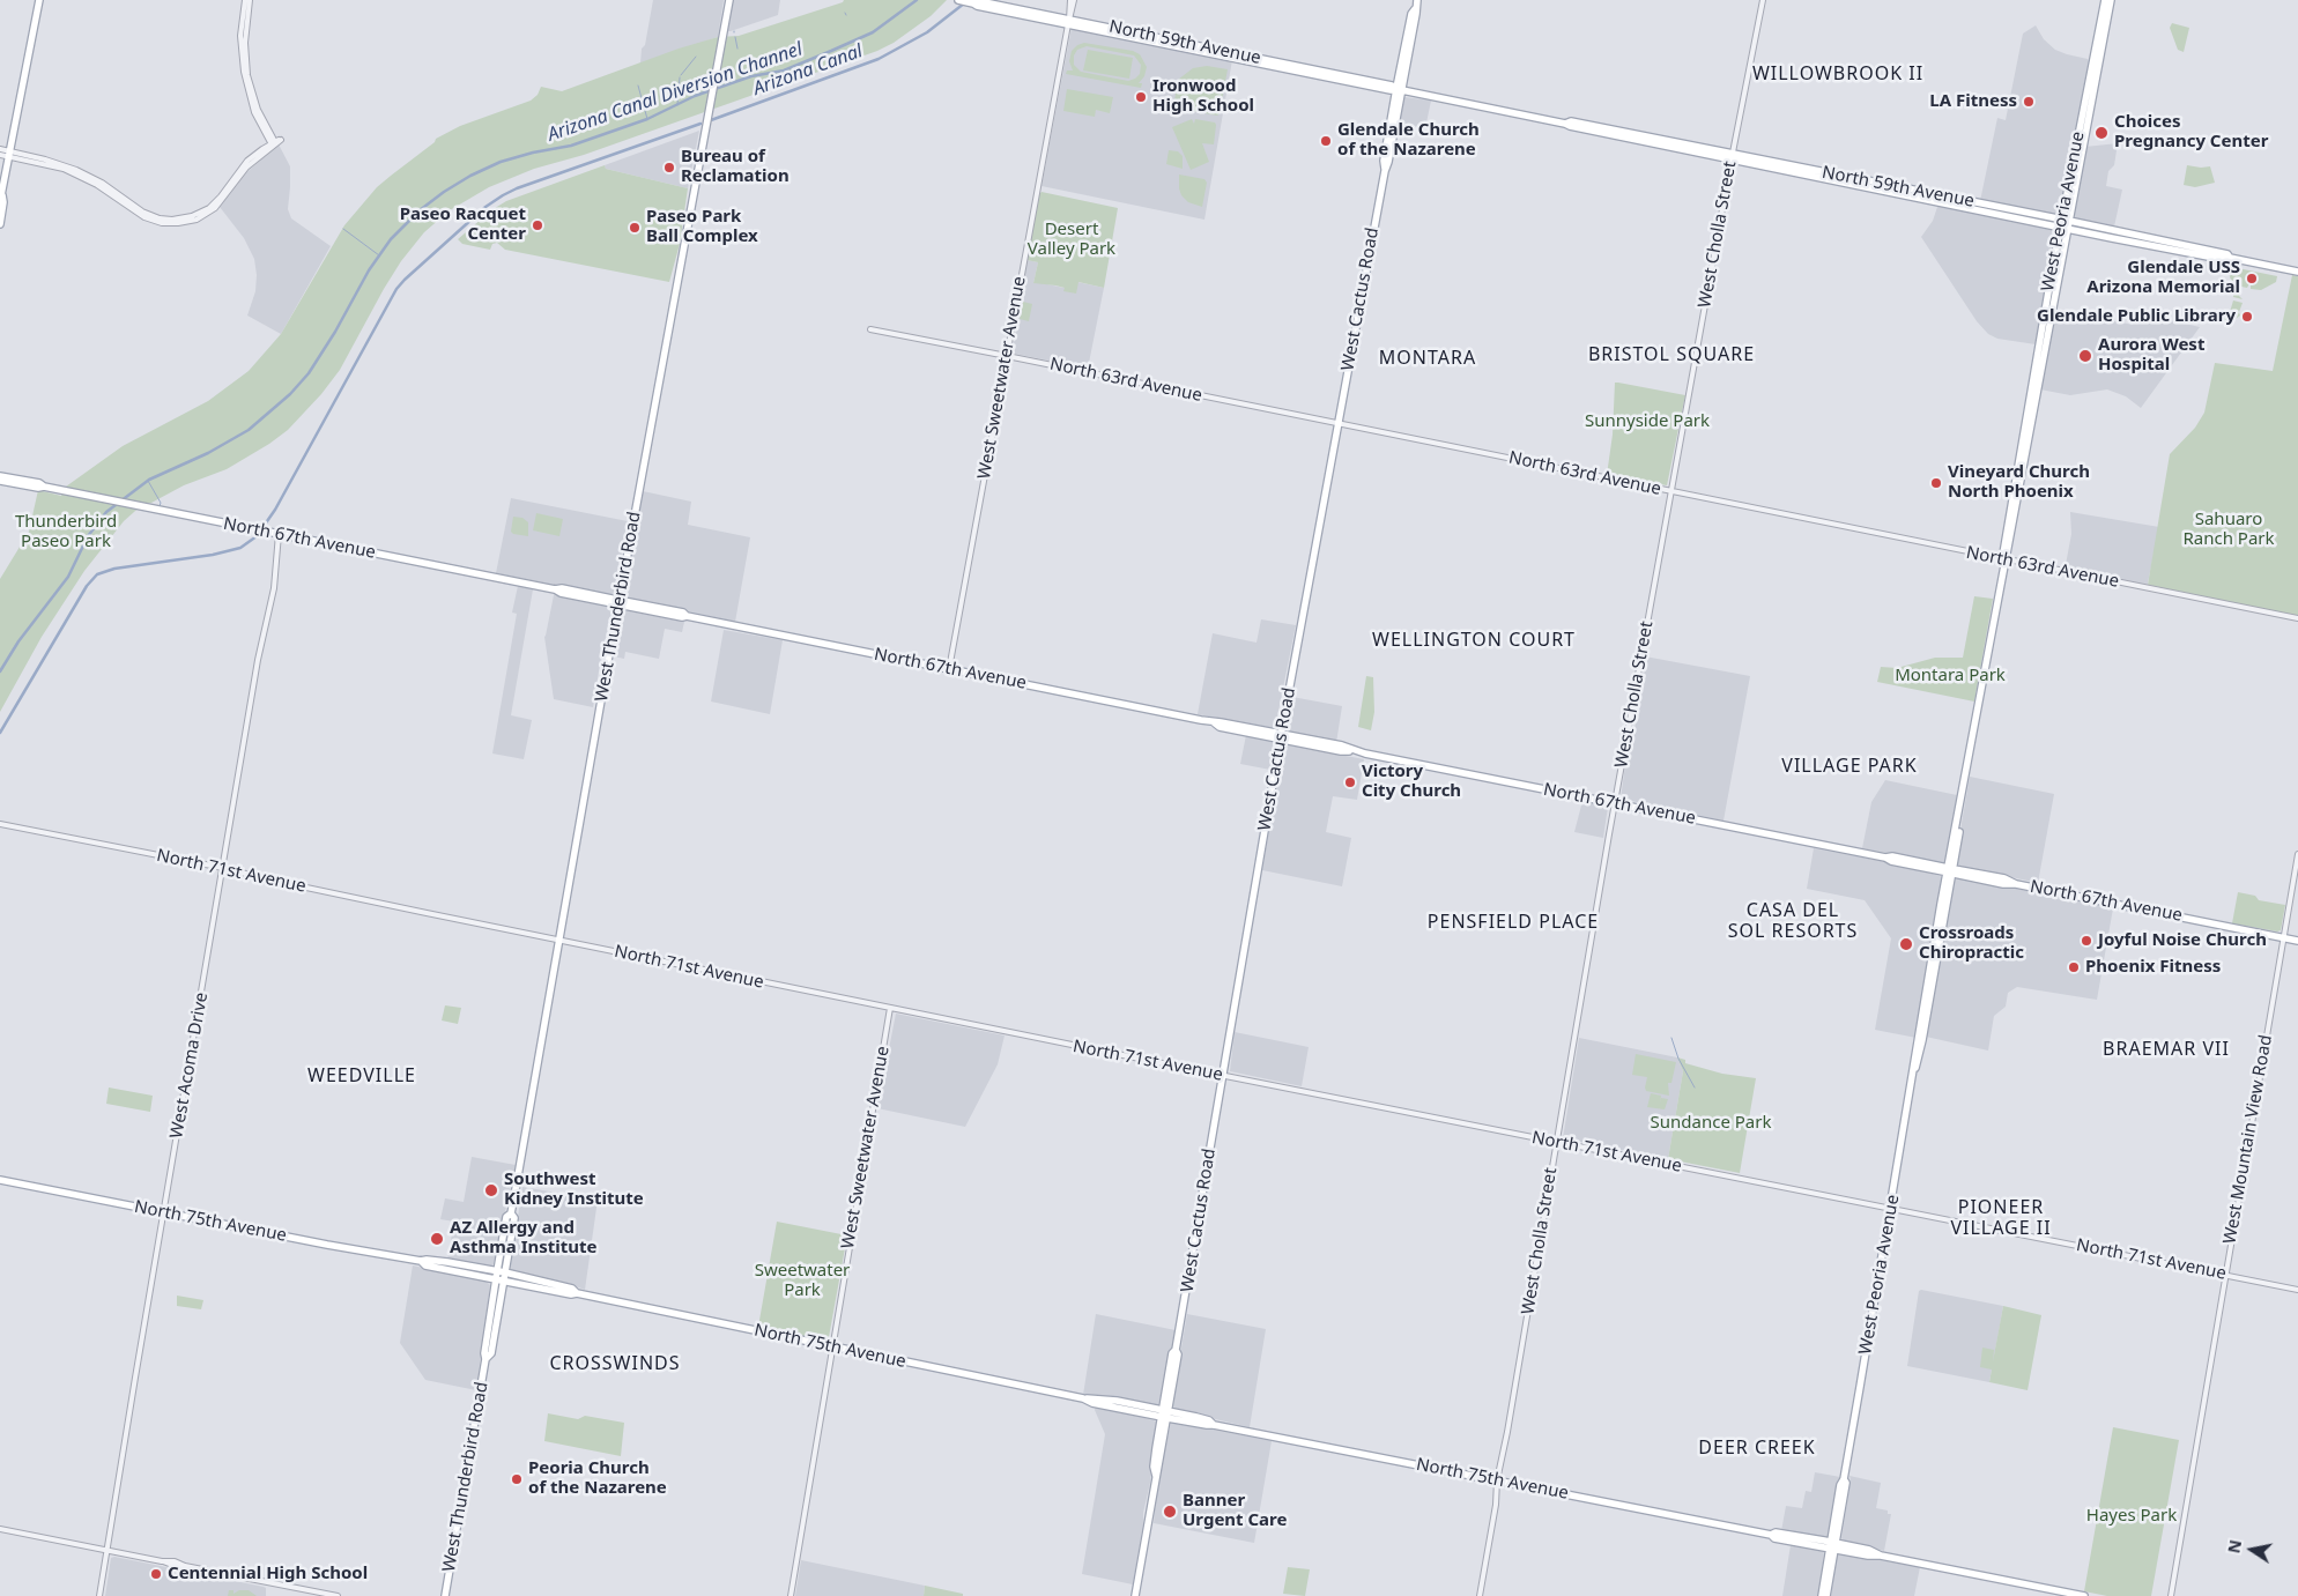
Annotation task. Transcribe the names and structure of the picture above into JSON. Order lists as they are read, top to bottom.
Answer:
{
  "streets": {
    "main road": [
      "North 59th Avenue",
      "West Peoria Avenue",
      "West Cactus Road",
      "North 67th Avenue",
      "West Thunderbird Road",
      "North 75th Avenue"
    ],
    "street": [
      "West Cholla Street",
      "West Sweetwater Avenue",
      "North 63rd Avenue",
      "North 71st Avenue",
      "West Acoma Drive",
      "West Mountain View Road"
    ]
  },
  "crossings": [
    ["North 59th Avenue", "West Peoria Avenue"],
    ["North 59th Avenue", "West Cholla Street"],
    ["North 59th Avenue", "West Cactus Road"],
    ["North 59th Avenue", "West Sweetwater Avenue"],
    ["West Peoria Avenue", "North 63rd Avenue"],
    ["West Peoria Avenue", "North 67th Avenue"],
    ["West Peoria Avenue", "North 71st Avenue"],
    ["West Peoria Avenue", "North 75th Avenue"],
    ["West Cholla Street", "North 63rd Avenue"],
    ["West Cholla Street", "North 67th Avenue"],
    ["West Cholla Street", "North 71st Avenue"],
    ["West Cholla Street", "North 75th Avenue"],
    ["West Cactus Road", "North 63rd Avenue"],
    ["West Cactus Road", "North 67th Avenue"],
    ["West Cactus Road", "North 71st Avenue"],
    ["West Cactus Road", "North 75th Avenue"],
    ["West Sweetwater Avenue", "North 63rd Avenue"],
    ["West Sweetwater Avenue", "North 67th Avenue"],
    ["West Sweetwater Avenue", "North 71st Avenue"],
    ["West Sweetwater Avenue", "North 75th Avenue"],
    ["North 67th Avenue", "West Thunderbird Road"],
    ["North 67th Avenue", "West Acoma Drive"],
    ["North 67th Avenue", "West Mountain View Road"],
    ["West Thunderbird Road", "North 71st Avenue"],
    ["West Thunderbird Road", "North 75th Avenue"],
    ["North 71st Avenue", "West Acoma Drive"],
    ["North 71st Avenue", "West Mountain View Road"],
    ["West Acoma Drive", "North 75th Avenue"]
  ],
  "districts": [
    "WILLOWBROOK II",
    "BRISTOL SQUARE",
    "MONTARA",
    "WELLINGTON COURT",
    "VILLAGE PARK",
    "CASA DEL SOL RESORTS",
    "PENSFIELD PLACE",
    "BRAEMAR VII",
    "WEEDVILLE",
    "PIONEER VILLAGE II",
    "CROSSWINDS",
    "DEER CREEK"
  ],
  "water": ["Arizona Canal", "Arizona Canal Diversion Channel"],
  "parks": [
    "Desert Valley Park",
    "Sunnyside Park",
    "Sahuaro Ranch Park",
    "Thunderbird Paseo Park",
    "Montara Park",
    "Sundance Park",
    "Sweetwater Park",
    "Hayes Park"
  ],
  "places": [
    "Ironwood High School",
    "LA Fitness",
    "Choices Pregnancy Center",
    "Glendale Church of the Nazarene",
    "Bureau of Reclamation",
    "Paseo Racquet Center",
    "Paseo Park Ball Complex",
    "Glendale USS Arizona Memorial",
    "Glendale Public Library",
    "Aurora West Hospital",
    "Vineyard Church North Phoenix",
    "Victory City Church",
    "Joyful Noise Church",
    "Crossroads Chiropractic",
    "Phoenix Fitness",
    "Southwest Kidney Institute",
    "AZ Allergy and Asthma Institute",
    "Peoria Church of the Nazarene",
    "Banner Urgent Care",
    "Centennial High School"
  ],
  "north": "left"
}
